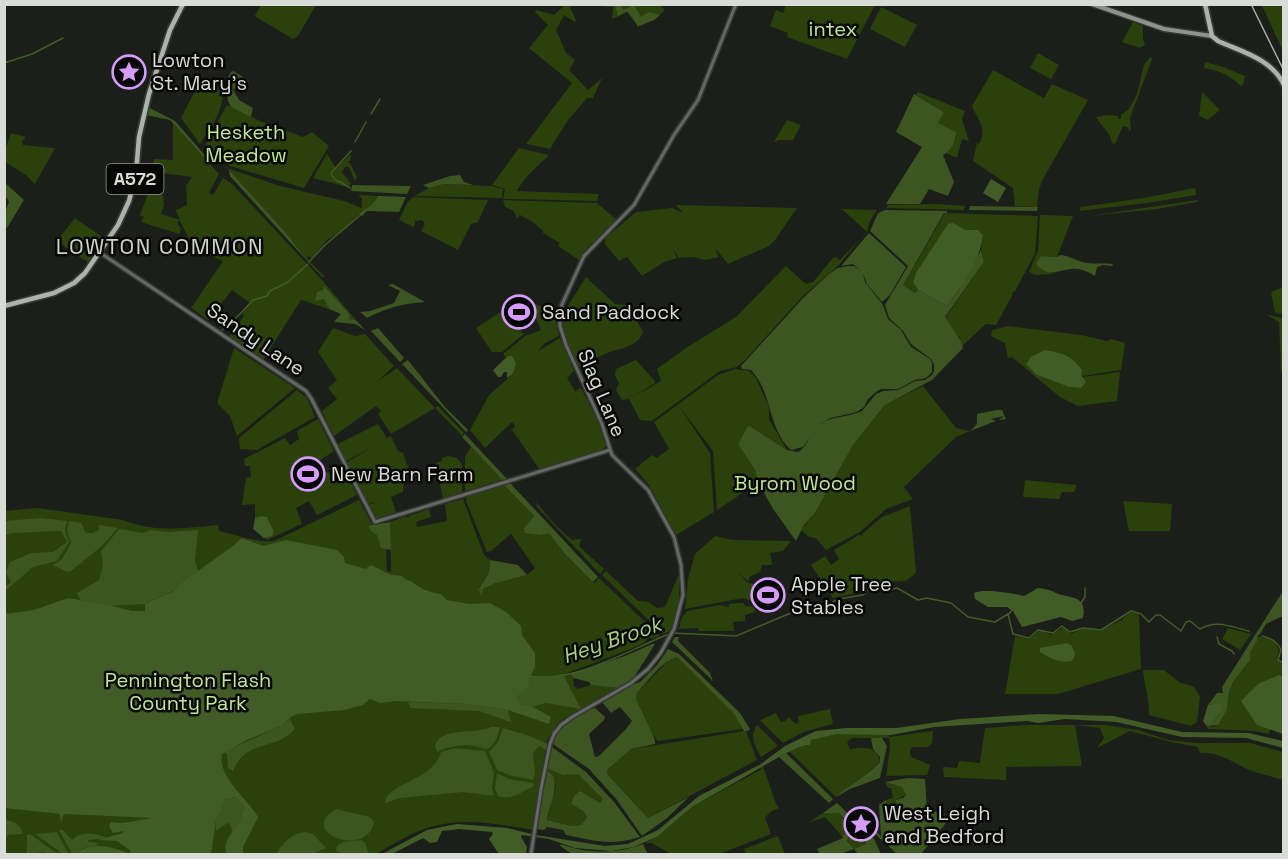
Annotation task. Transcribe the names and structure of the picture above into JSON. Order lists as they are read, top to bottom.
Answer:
{
  "streets": {
    "main road": ["A572"],
    "street": ["Sandy Lane", "Slag Lane"]
  },
  "crossings": [
    ["A572", "Sandy Lane"],
    ["Sandy Lane", "Slag Lane"]
  ],
  "districts": ["LOWTON COMMON"],
  "water": ["Hey Brook"],
  "parks": [
    "intex",
    "Hesketh Meadow",
    "Byrom Wood",
    "Pennington Flash County Park"
  ],
  "places": {
    "place": ["Lowton St. Mary's", "West Leigh and Bedford"],
    "sports": ["Sand Paddock", "New Barn Farm", "Apple Tree Stables"]
  }
}
